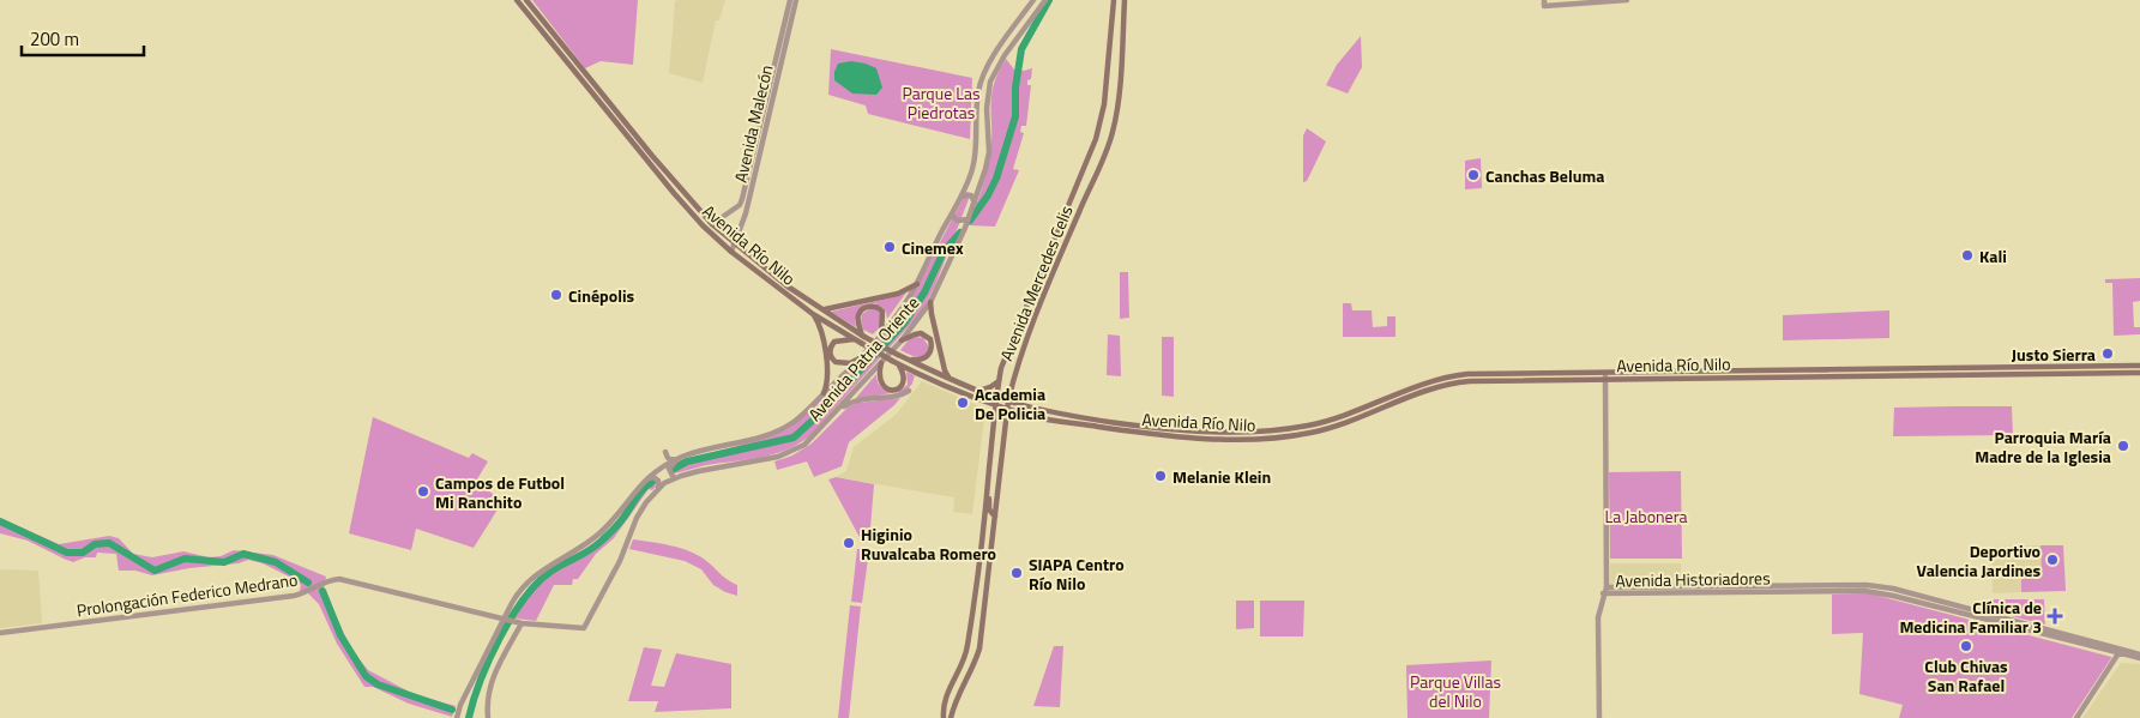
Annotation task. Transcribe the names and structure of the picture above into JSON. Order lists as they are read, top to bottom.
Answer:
{
  "streets": {
    "main road": ["Avenida Río Nilo", "Avenida Mercedes Celis"],
    "street": [
      "Avenida Malecón",
      "Avenida Patria Oriente",
      "Avenida Historiadores",
      "Prolongación Federico Medrano"
    ]
  },
  "crossings": [
    ["Avenida Malecón", "Avenida Río Nilo"],
    ["Avenida Río Nilo", "Avenida Mercedes Celis"],
    ["Avenida Patria Oriente", "Prolongación Federico Medrano"]
  ],
  "parks": ["Parque Las Piedrotas", "La Jabonera", "Parque Villas del Nilo"],
  "places": {
    "other": [
      "Canchas Beluma",
      "Cinemex",
      "Kali",
      "Cinépolis",
      "Justo Sierra",
      "Academia De Policia",
      "Parroquia María Madre de la Iglesia",
      "Melanie Klein",
      "Campos de Futbol Mi Ranchito",
      "Higinio Ruvalcaba Romero",
      "Deportivo Valencia Jardines",
      "SIAPA Centro Río Nilo",
      "Club Chivas San Rafael"
    ],
    "health": ["Clínica de Medicina Familiar 3"]
  },
  "scale_bar": "200 m"
}
